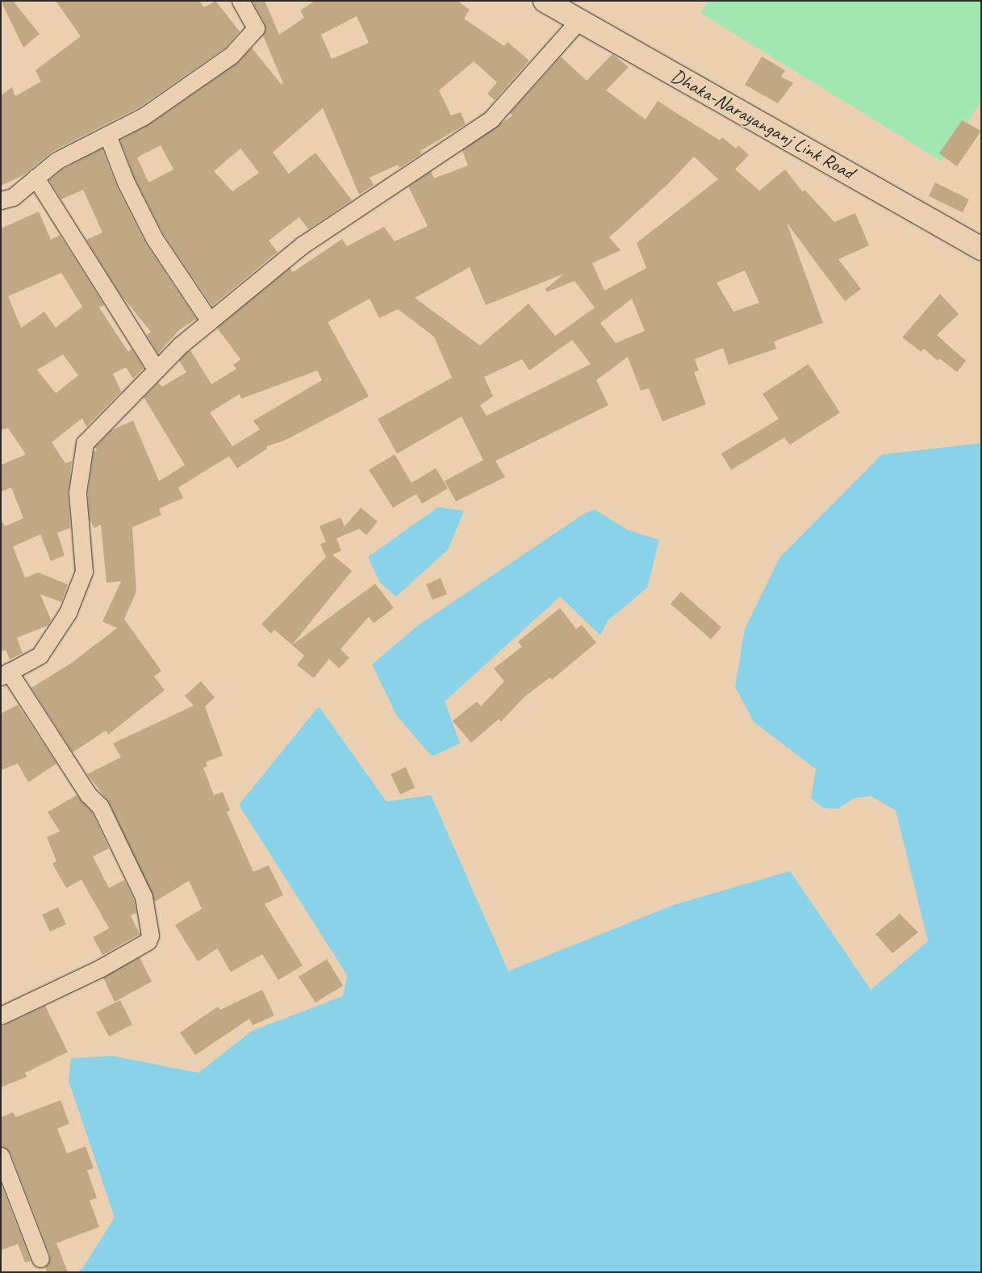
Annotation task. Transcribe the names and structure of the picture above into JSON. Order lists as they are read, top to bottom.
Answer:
{
  "streets": {
    "highway": ["Dhaka-Narayanganj Link Road"]
  }
}
